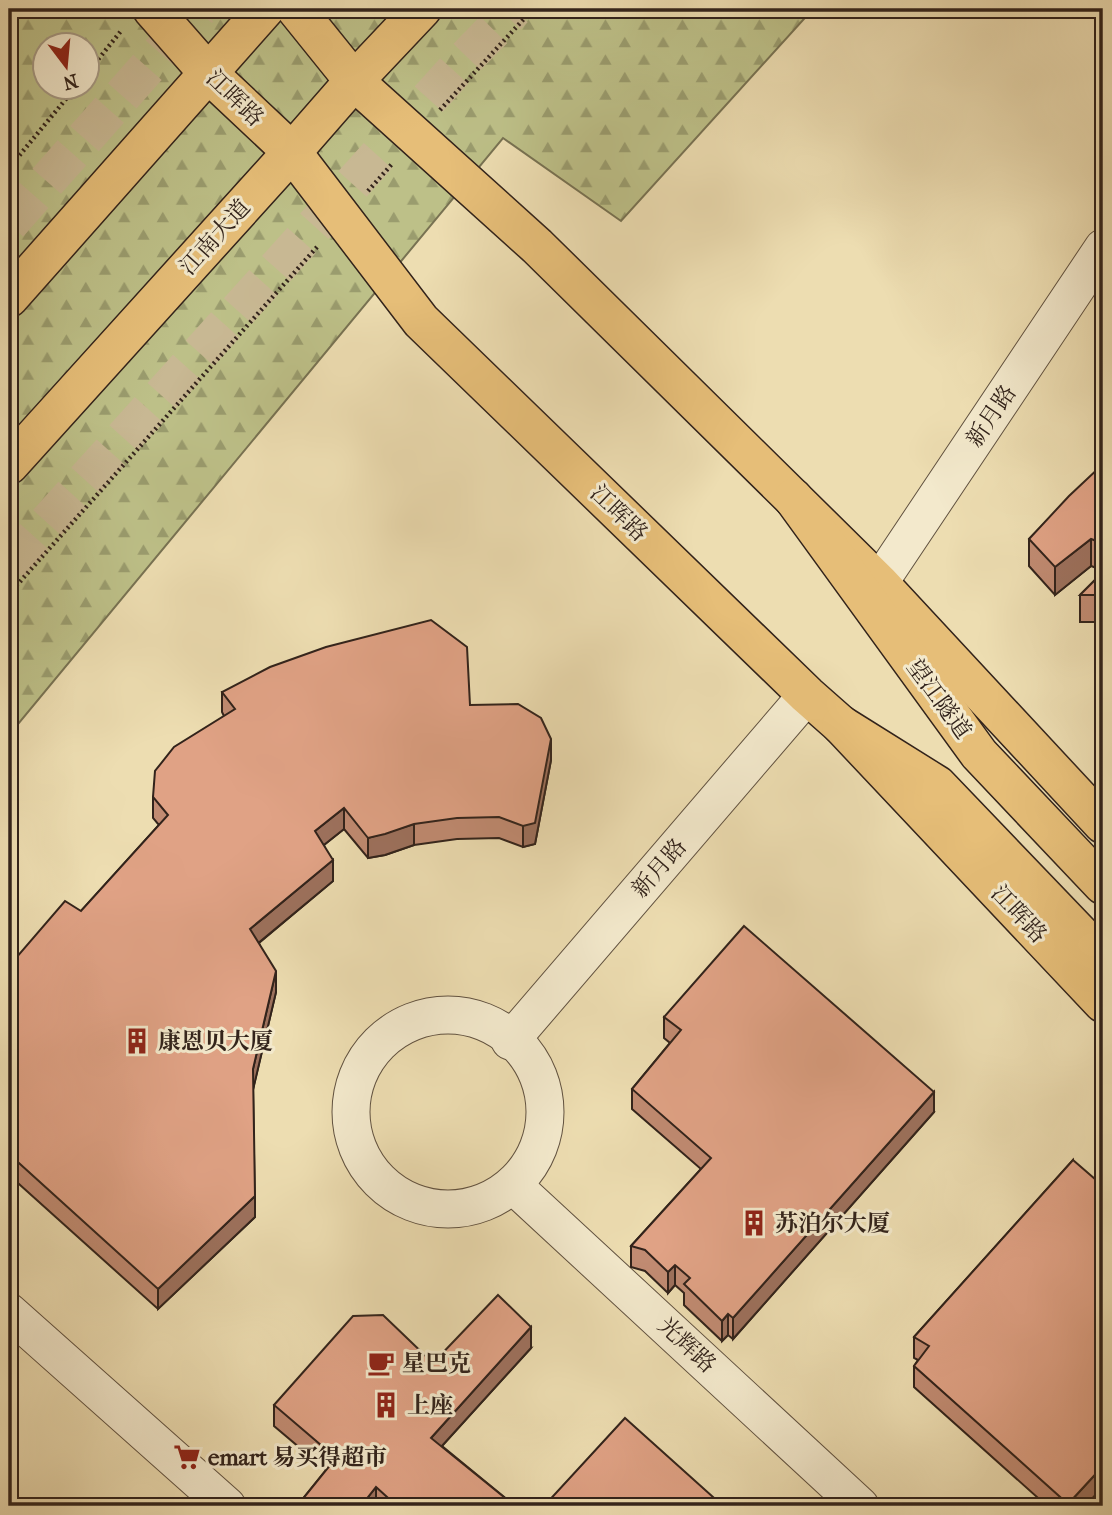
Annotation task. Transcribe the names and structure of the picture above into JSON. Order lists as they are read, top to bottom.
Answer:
{
  "streets": {
    "main road": ["江晖路", "江南大道", "望江隧道"],
    "street": ["新月路", "光辉路"]
  },
  "crossings": [
    ["江晖路", "江南大道"],
    ["江晖路", "新月路"],
    ["新月路", "光辉路"]
  ],
  "places": {
    "building": ["康恩贝大厦", "苏泊尔大厦", "上座"],
    "cafe": ["星巴克"],
    "supermarket": ["emart 易买得超市"]
  },
  "north": "bottom"
}
